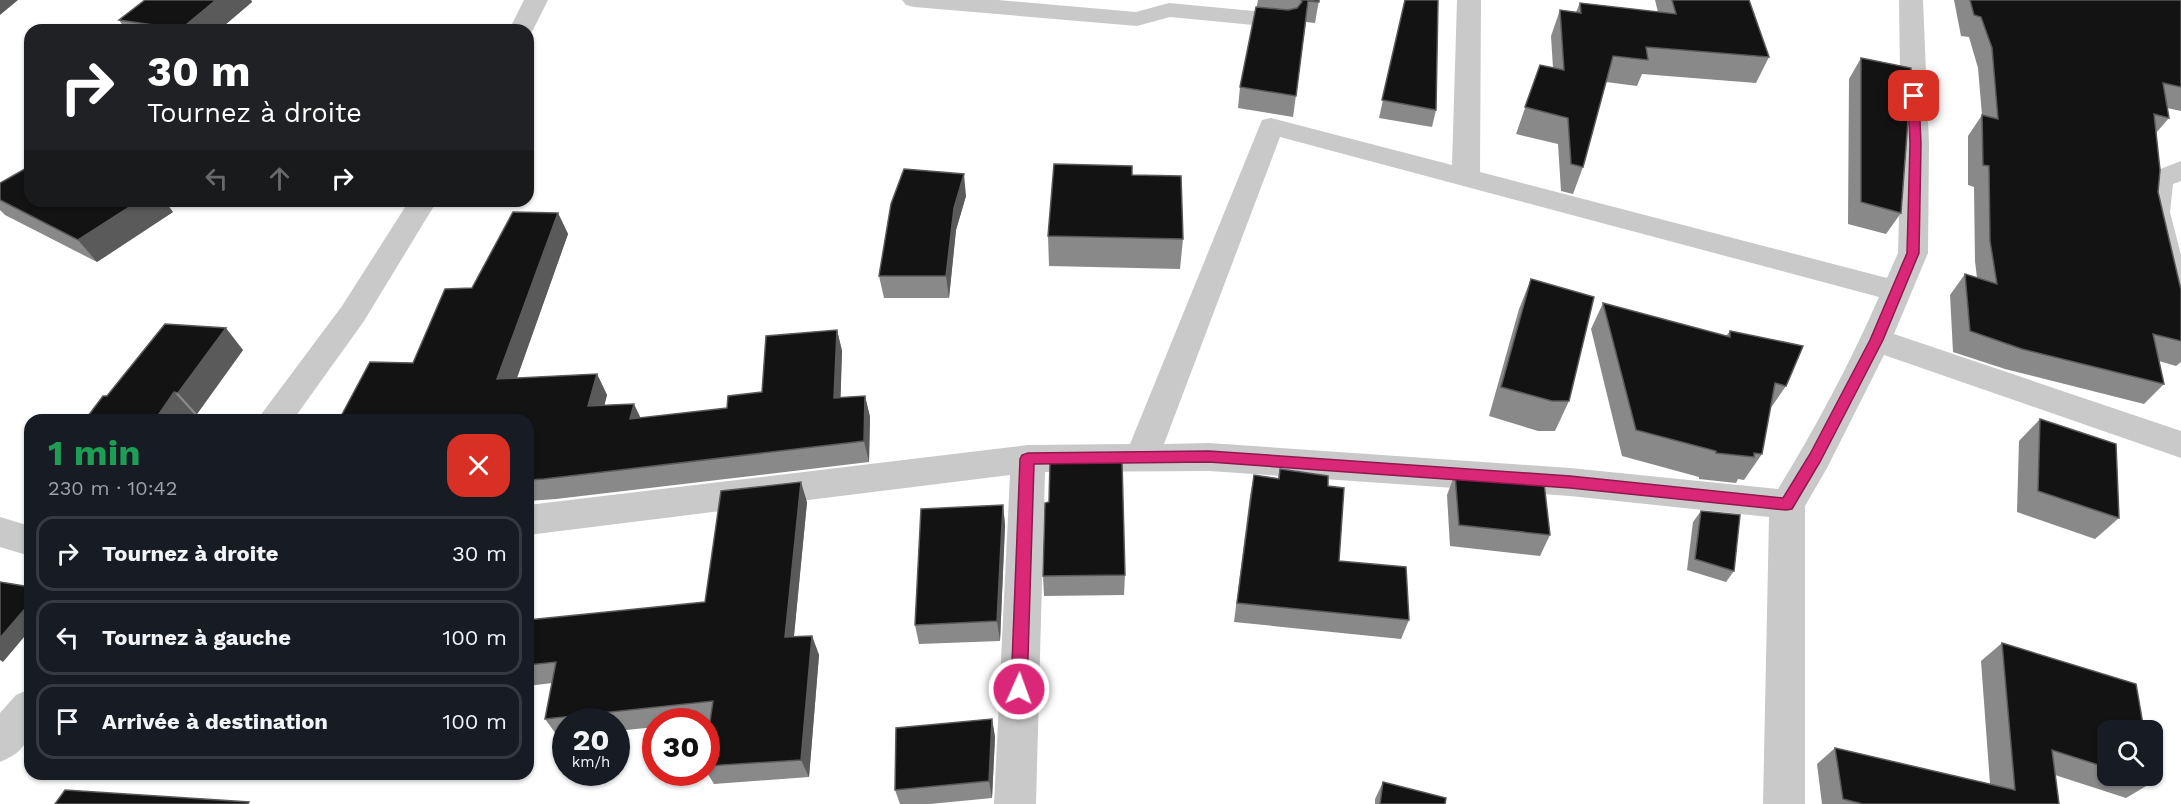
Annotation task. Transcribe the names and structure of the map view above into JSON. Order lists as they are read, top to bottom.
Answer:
{
  "page": {
    "turn": ["30 m", "Tournez à droite"],
    "heading": ["1 min", "230 m · 10:42"],
    "list": [
      {
        "name": "Tournez à droite",
        "value": "30 m"
      },
      {
        "name": "Tournez à gauche",
        "value": "100 m"
      },
      {
        "name": "Arrivée à destination",
        "value": "100 m"
      }
    ],
    "speed": "20 km/h",
    "limit": "30"
  }
}
